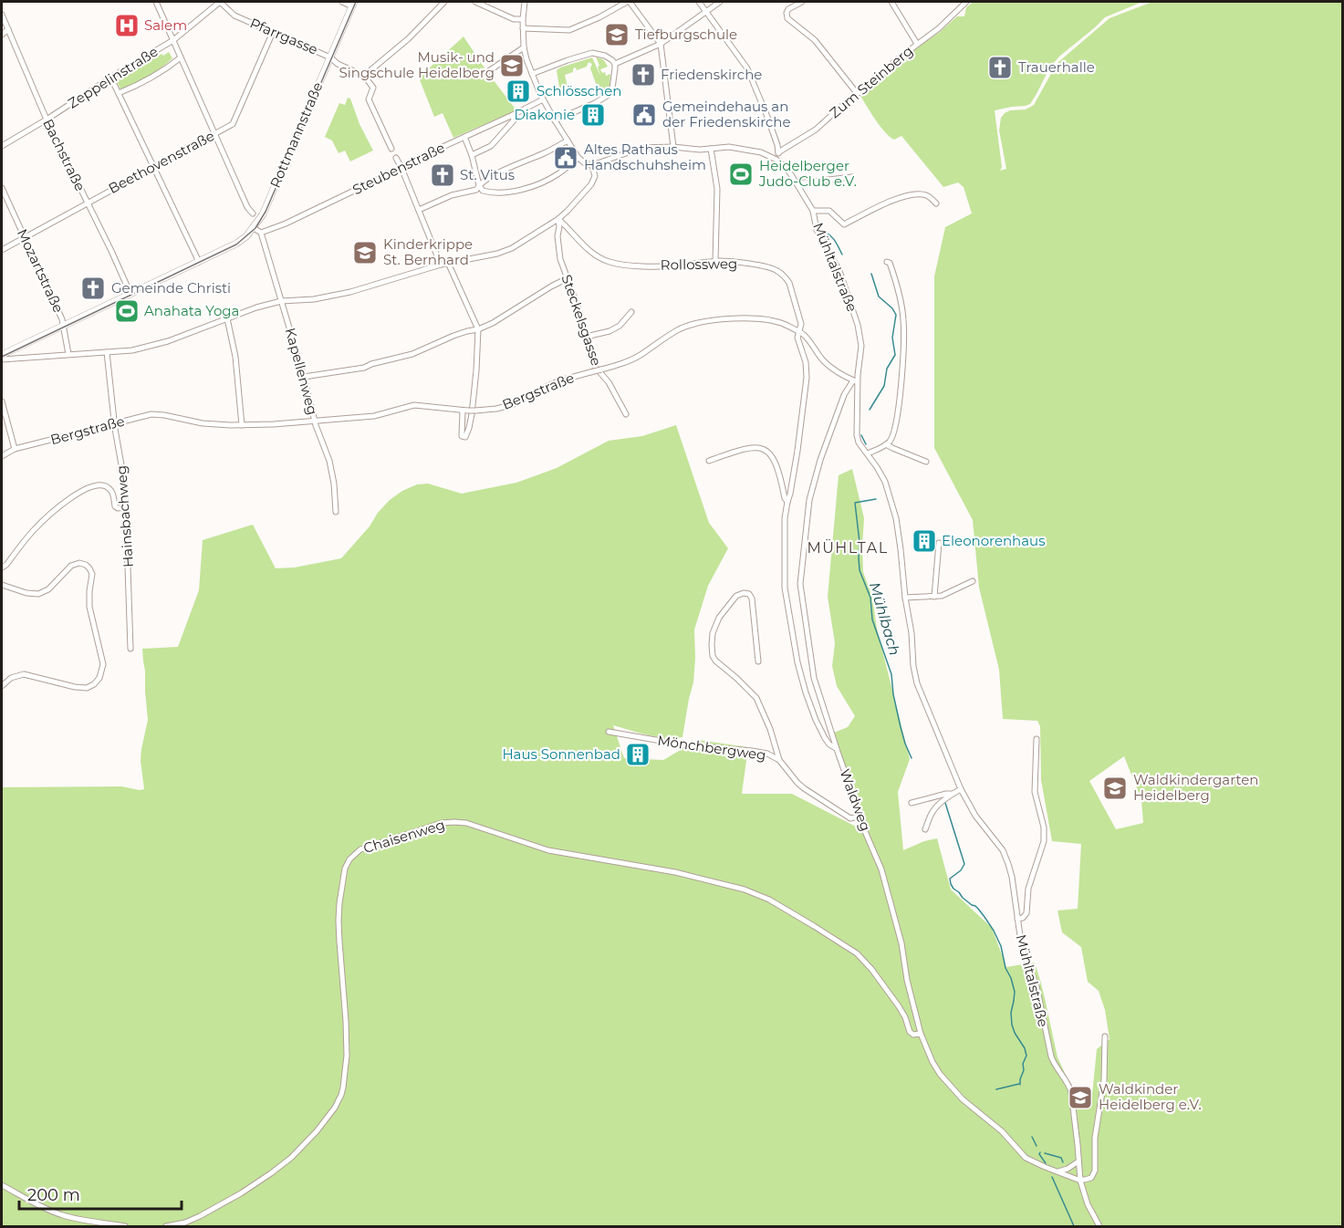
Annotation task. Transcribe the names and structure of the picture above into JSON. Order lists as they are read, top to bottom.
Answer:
{
  "streets": {
    "main road": ["Rottmannstraße"],
    "street": [
      "Pfarrgasse",
      "Zeppelinstraße",
      "Zum Steinberg",
      "Bachstraße",
      "Beethovenstraße",
      "Steubenstraße",
      "Rollossweg",
      "Mühltalstraße",
      "Mozartstraße",
      "Steckelsgasse",
      "Kapellenweg",
      "Bergstraße",
      "Hainsbachweg",
      "Mönchbergweg",
      "Waldweg",
      "Chaisenweg"
    ]
  },
  "crossings": [
    ["Pfarrgasse", "Zeppelinstraße"],
    ["Pfarrgasse", "Rottmannstraße"],
    ["Pfarrgasse", "Beethovenstraße"],
    ["Zeppelinstraße", "Bachstraße"],
    ["Bachstraße", "Beethovenstraße"],
    ["Beethovenstraße", "Mozartstraße"],
    ["Steubenstraße", "Kapellenweg"],
    ["Rollossweg", "Steckelsgasse"],
    ["Rollossweg", "Bergstraße"],
    ["Rollossweg", "Waldweg"],
    ["Mühltalstraße", "Bergstraße"],
    ["Mühltalstraße", "Waldweg"],
    ["Kapellenweg", "Bergstraße"],
    ["Bergstraße", "Hainsbachweg"],
    ["Bergstraße", "Waldweg"],
    ["Mönchbergweg", "Waldweg"],
    ["Waldweg", "Chaisenweg"]
  ],
  "districts": ["MÜHLTAL"],
  "water": ["Mühlbach"],
  "places": {
    "hospital": ["Salem"],
    "school or university": [
      "Tiefburgschule",
      "Musik- und Singschule Heidelberg",
      "Kinderkrippe St. Bernhard",
      "Waldkindergarten Heidelberg",
      "Waldkinder Heidelberg e.V."
    ],
    "church": [
      "Trauerhalle",
      "Friedenskirche",
      "St. Vitus",
      "Gemeinde Christi"
    ],
    "building": [
      "Schlösschen",
      "Diakonie",
      "Eleonorenhaus",
      "Haus Sonnenbad"
    ],
    "public building": ["Gemeindehaus an der Friedenskirche", "Altes Rathaus Handschuhsheim"],
    "sports": ["Heidelberger Judo-Club e.V.", "Anahata Yoga"]
  },
  "scale_bar": "200 m"
}
